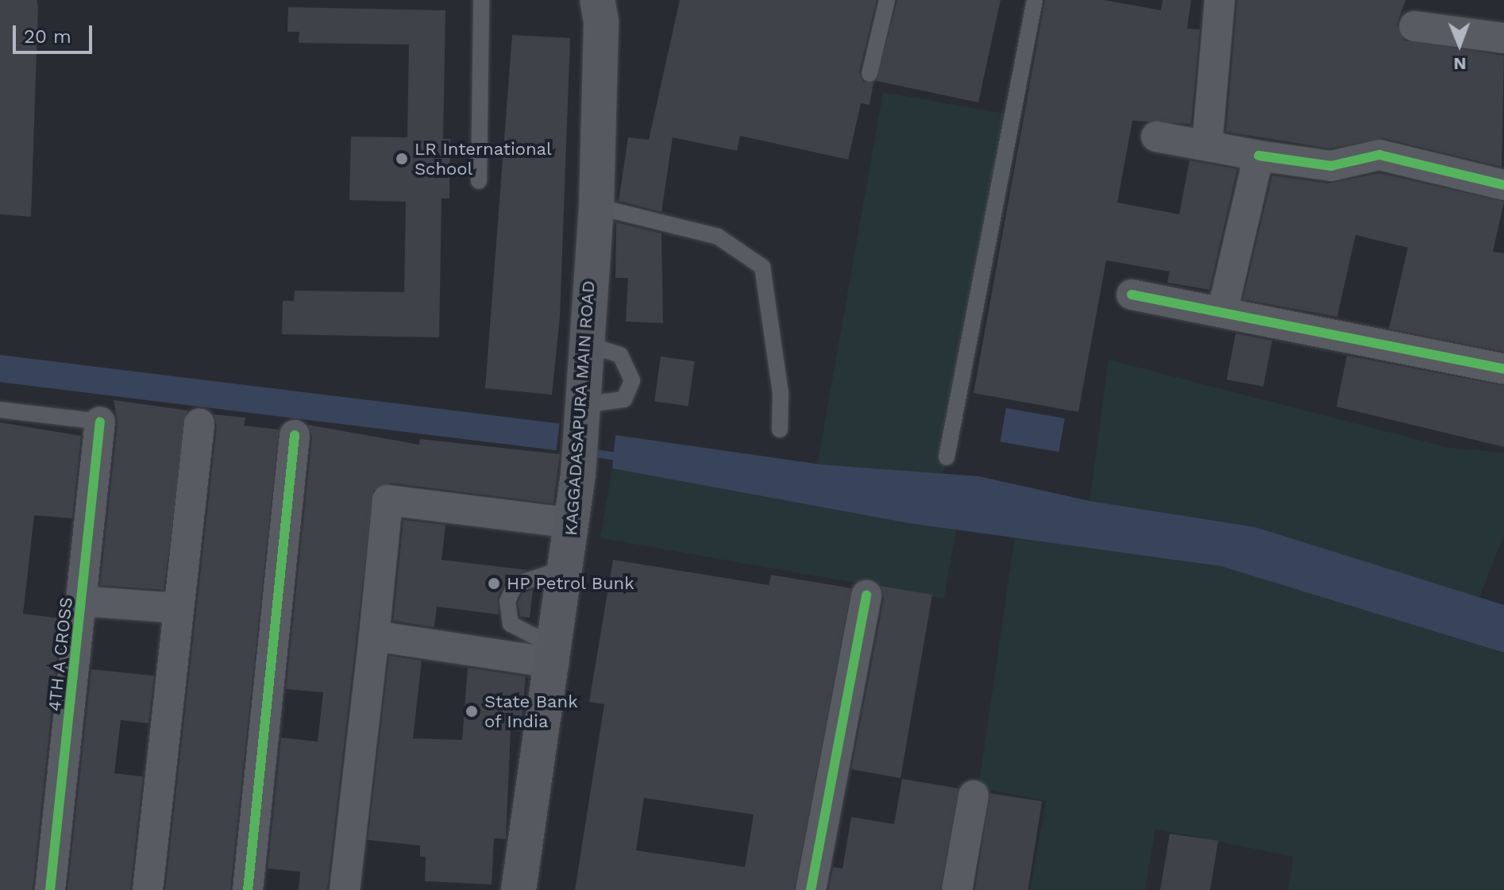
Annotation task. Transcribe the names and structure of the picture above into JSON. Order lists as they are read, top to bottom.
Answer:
{
  "streets": {
    "main road": ["KAGGADASAPURA MAIN ROAD"],
    "street": ["4TH A CROSS"]
  },
  "places": ["LR International School", "HP Petrol Bunk", "State Bank of India"],
  "scale_bar": "20 m",
  "north": "bottom"
}
